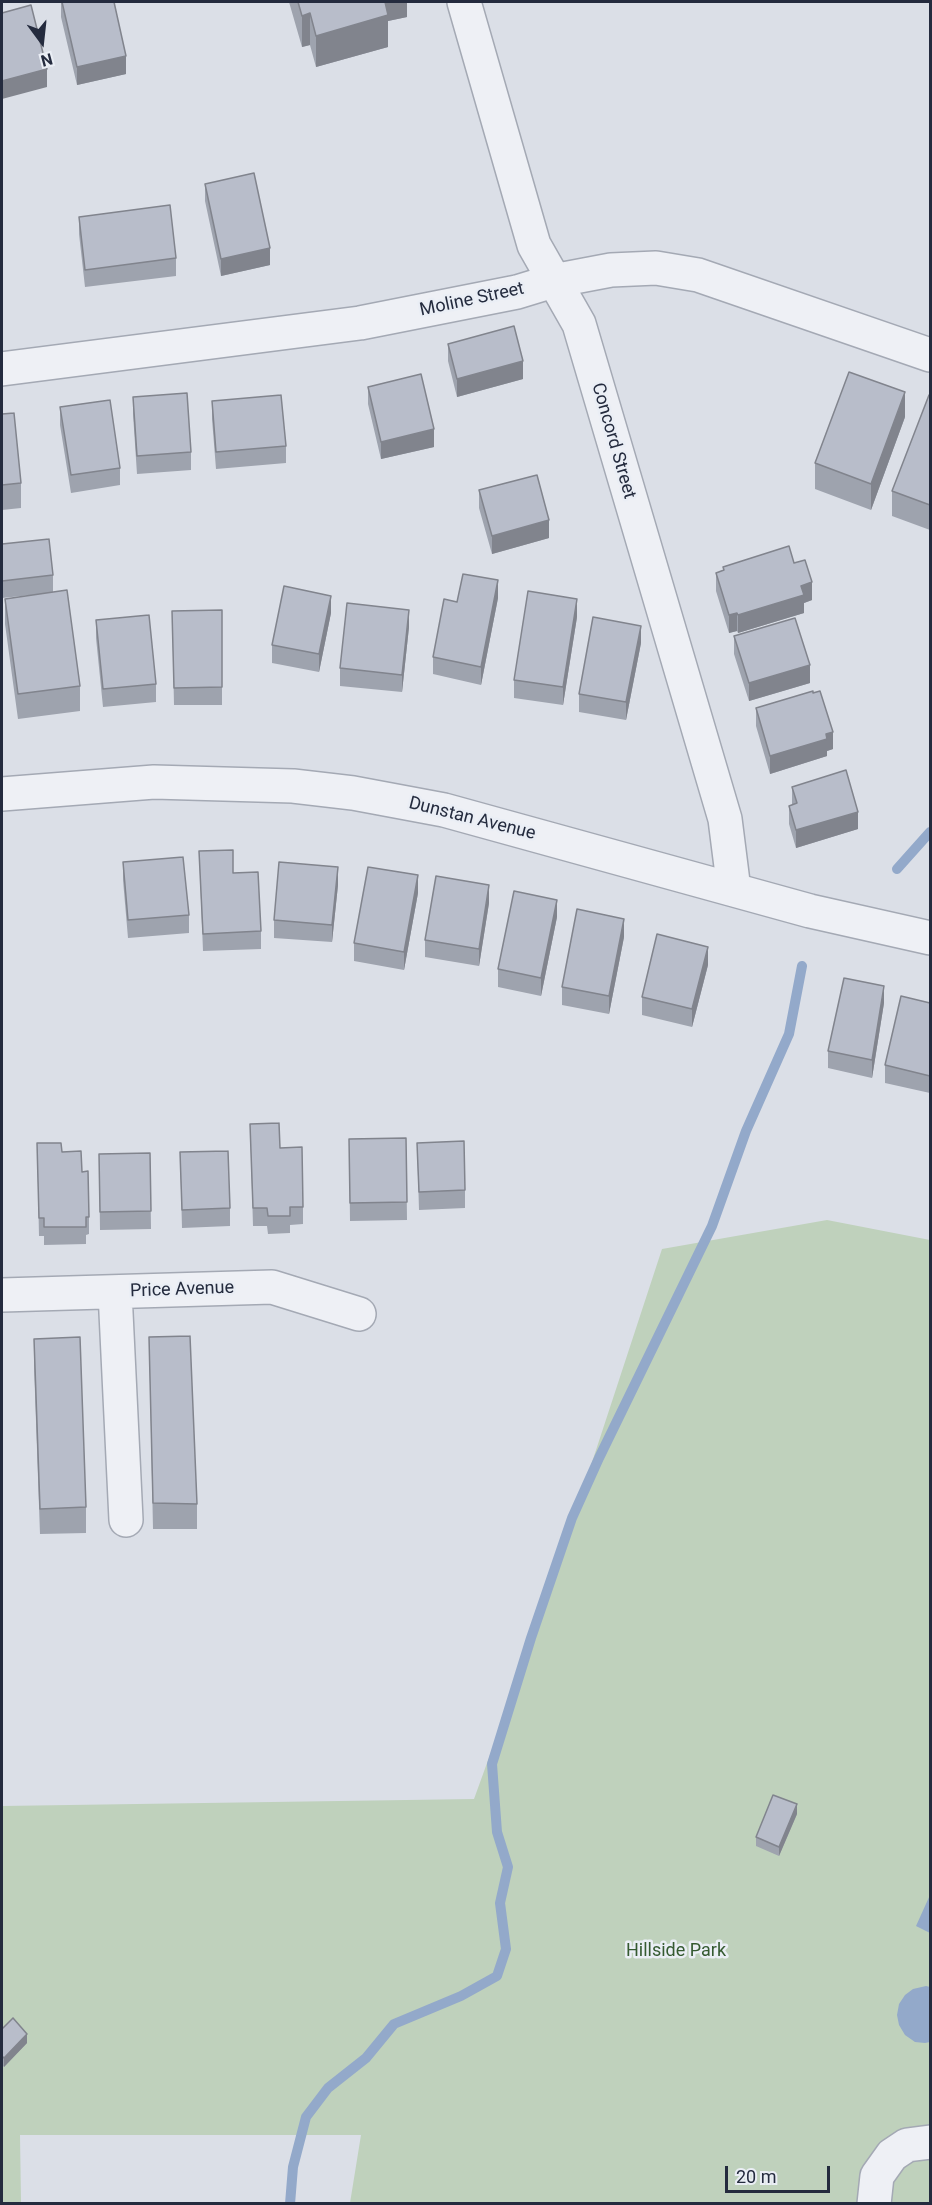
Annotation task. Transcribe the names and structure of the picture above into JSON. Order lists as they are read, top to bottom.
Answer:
{
  "streets": {
    "street": [
      "Moline Street",
      "Concord Street",
      "Dunstan Avenue",
      "Price Avenue"
    ]
  },
  "crossings": [
    ["Moline Street", "Concord Street"],
    ["Concord Street", "Dunstan Avenue"]
  ],
  "parks": ["Hillside Park"],
  "scale_bar": "20 m",
  "north": "bottom"
}
